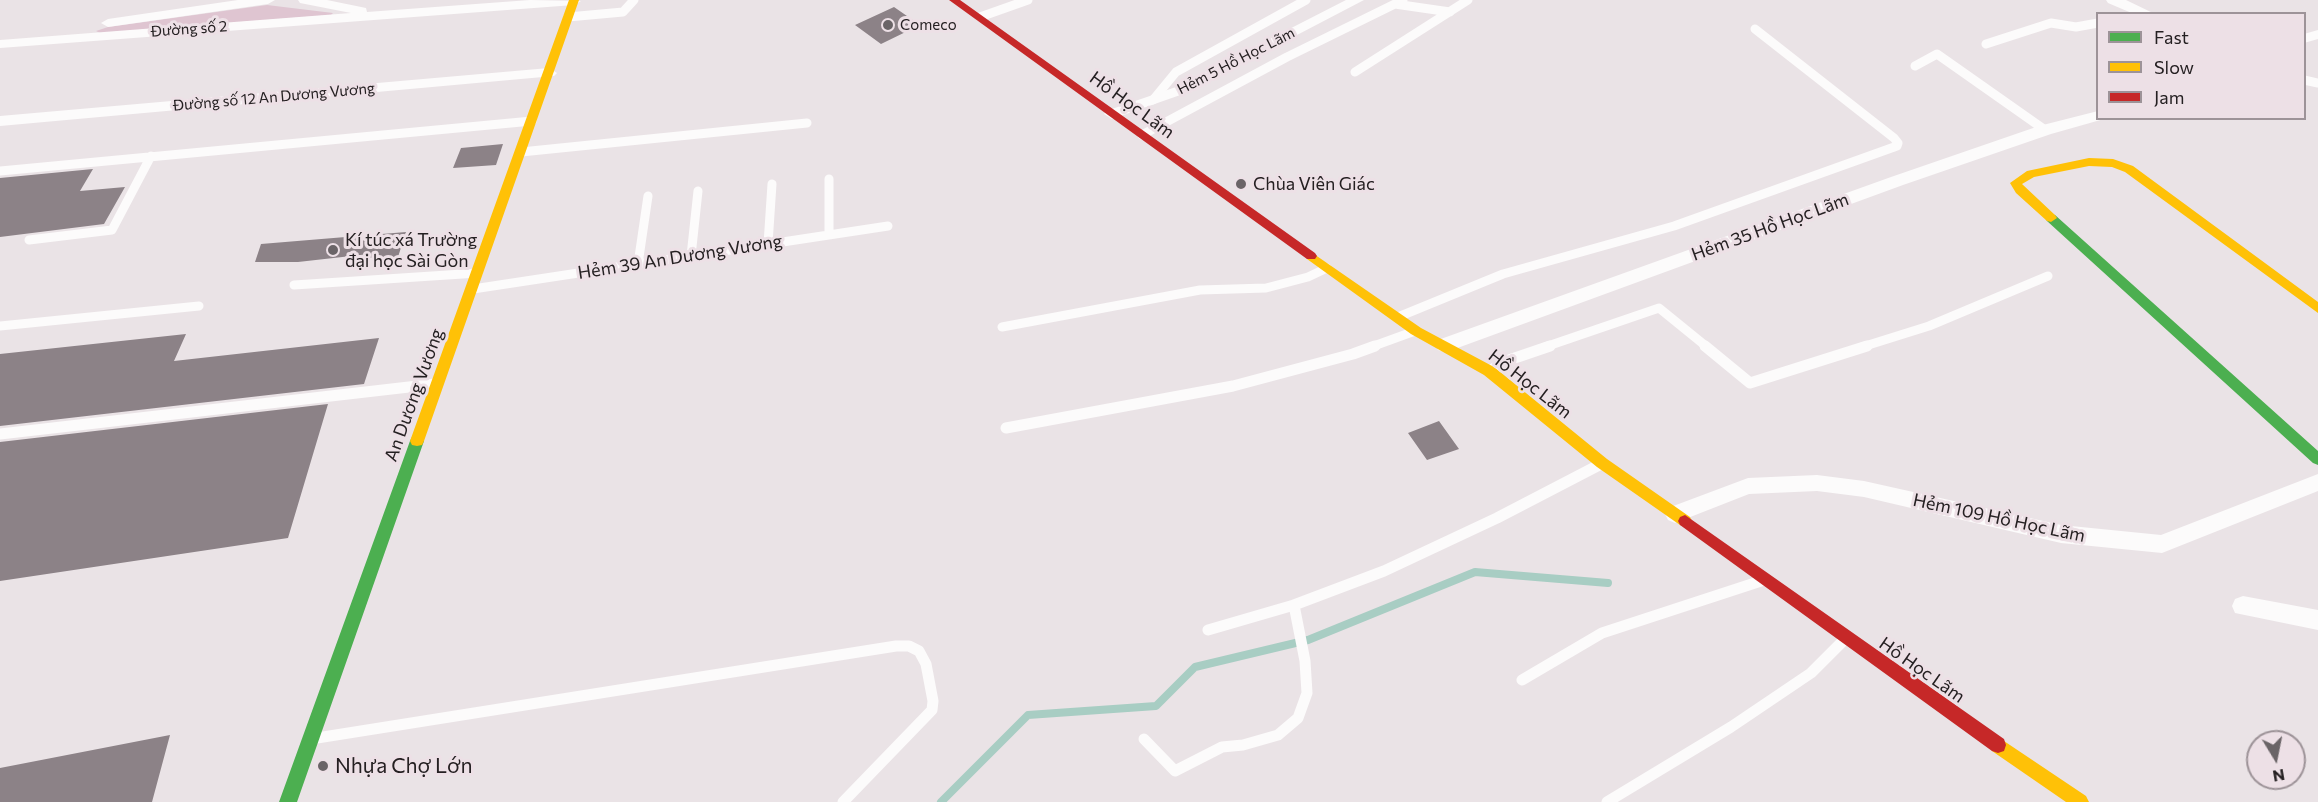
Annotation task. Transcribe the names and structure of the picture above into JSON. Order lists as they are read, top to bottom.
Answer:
{
  "streets": {
    "main road": ["Hồ Học Lãm", "An Dương Vương"],
    "street": [
      "Đường số 2",
      "Hẻm 5 Hồ Học Lãm",
      "Đường số 12 An Dương Vương",
      "Hẻm 35 Hồ Học Lãm",
      "Hẻm 109 Hồ Học Lãm"
    ],
    "lane": ["Hẻm 39 An Dương Vương"]
  },
  "crossings": [
    ["Đường số 2", "An Dương Vương"],
    ["Hẻm 5 Hồ Học Lãm", "Hồ Học Lãm"],
    ["Đường số 12 An Dương Vương", "An Dương Vương"],
    ["Hồ Học Lãm", "Hẻm 35 Hồ Học Lãm"],
    ["Hồ Học Lãm", "Hẻm 109 Hồ Học Lãm"],
    ["Hẻm 39 An Dương Vương", "An Dương Vương"]
  ],
  "places": [
    "Comeco",
    "Chùa Viên Giác",
    "Kí túc xá Trường đại học Sài Gòn",
    "Nhựa Chợ Lớn"
  ],
  "legend": ["Fast", "Slow", "Jam"],
  "north": "bottom"
}
